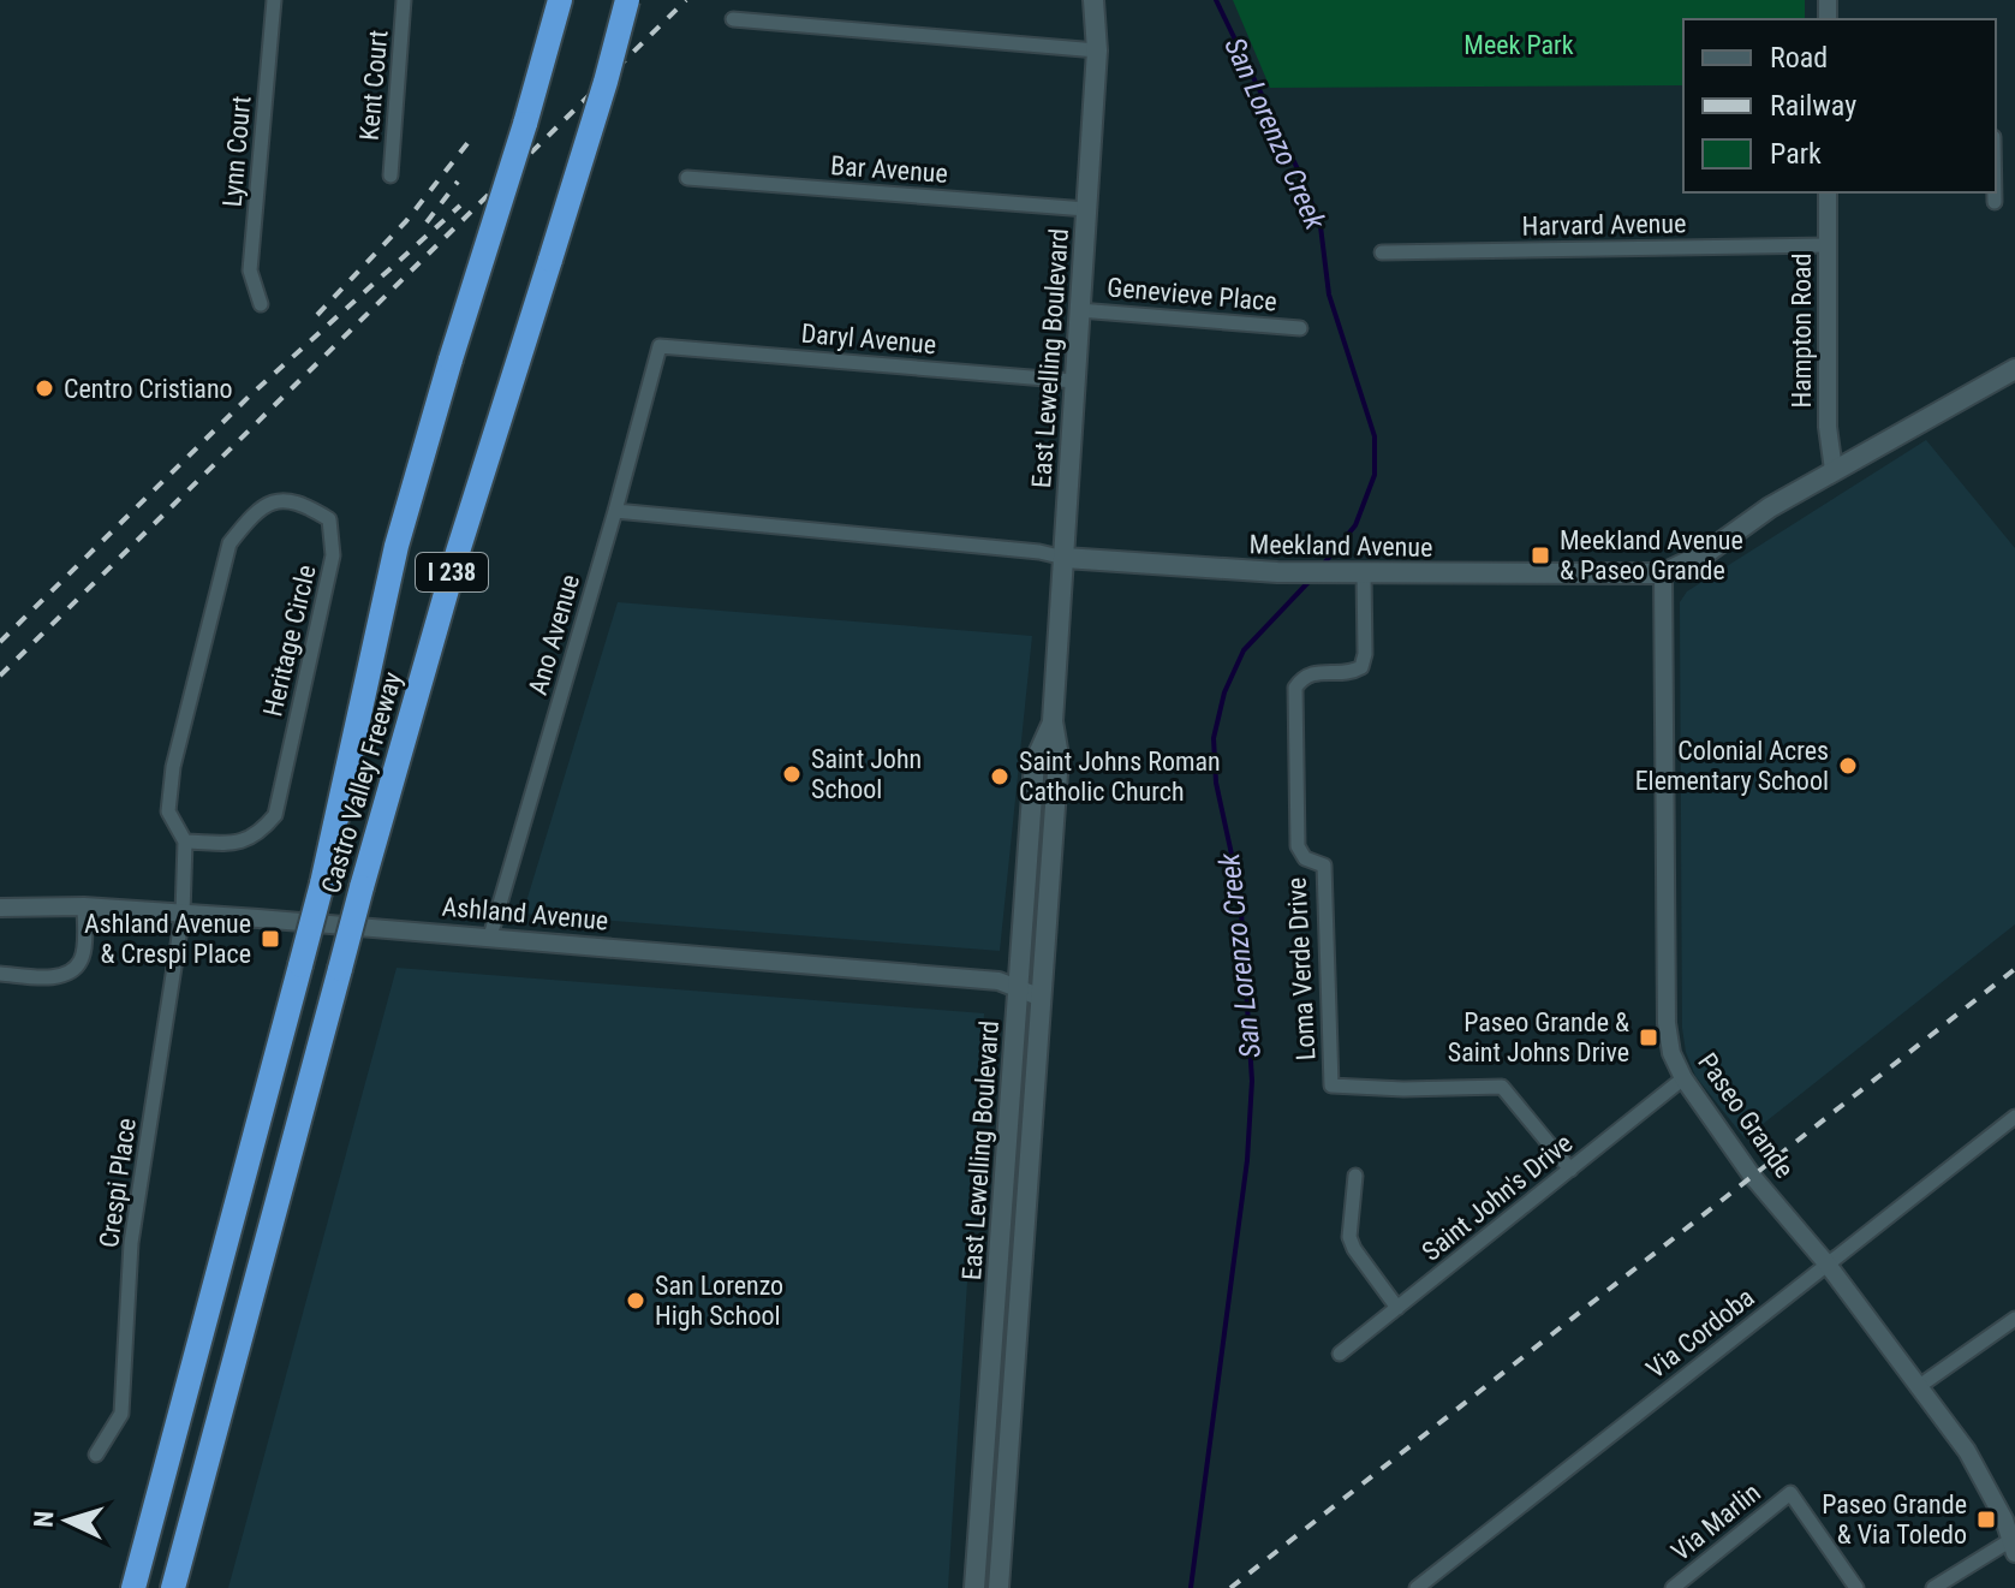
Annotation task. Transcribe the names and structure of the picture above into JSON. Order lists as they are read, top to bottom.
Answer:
{
  "streets": {
    "highway": ["I 238", "Castro Valley Freeway"],
    "main road": ["East Lewelling Boulevard", "Meekland Avenue"],
    "street": [
      "Kent Court",
      "Lynn Court",
      "Bar Avenue",
      "Harvard Avenue",
      "Genevieve Place",
      "Hampton Road",
      "Daryl Avenue",
      "Ano Avenue",
      "Heritage Circle",
      "Ashland Avenue",
      "Loma Verde Drive",
      "Paseo Grande",
      "Crespi Place",
      "Saint John's Drive",
      "Via Cordoba",
      "Via Marlin"
    ]
  },
  "crossings": [
    ["Bar Avenue", "East Lewelling Boulevard"],
    ["Harvard Avenue", "Hampton Road"],
    ["Genevieve Place", "East Lewelling Boulevard"],
    ["Hampton Road", "Meekland Avenue"],
    ["Daryl Avenue", "East Lewelling Boulevard"],
    ["Daryl Avenue", "Ano Avenue"],
    ["East Lewelling Boulevard", "Meekland Avenue"],
    ["East Lewelling Boulevard", "Ashland Avenue"],
    ["Meekland Avenue", "Ano Avenue"],
    ["Meekland Avenue", "Loma Verde Drive"],
    ["Meekland Avenue", "Paseo Grande"],
    ["Ano Avenue", "Ashland Avenue"],
    ["Heritage Circle", "Ashland Avenue"],
    ["Heritage Circle", "Crespi Place"],
    ["Ashland Avenue", "Crespi Place"],
    ["Loma Verde Drive", "Saint John's Drive"],
    ["Paseo Grande", "Saint John's Drive"],
    ["Paseo Grande", "Via Cordoba"]
  ],
  "water": ["San Lorenzo Creek"],
  "parks": ["Meek Park"],
  "places": {
    "other": [
      "Centro Cristiano",
      "Colonial Acres Elementary School",
      "Saint John School",
      "Saint Johns Roman Catholic Church",
      "San Lorenzo High School"
    ],
    "transit": [
      "Meekland Avenue & Paseo Grande",
      "Ashland Avenue & Crespi Place",
      "Paseo Grande & Saint Johns Drive",
      "Paseo Grande & Via Toledo"
    ]
  },
  "legend": ["Road", "Railway", "Park"],
  "north": "left"
}
